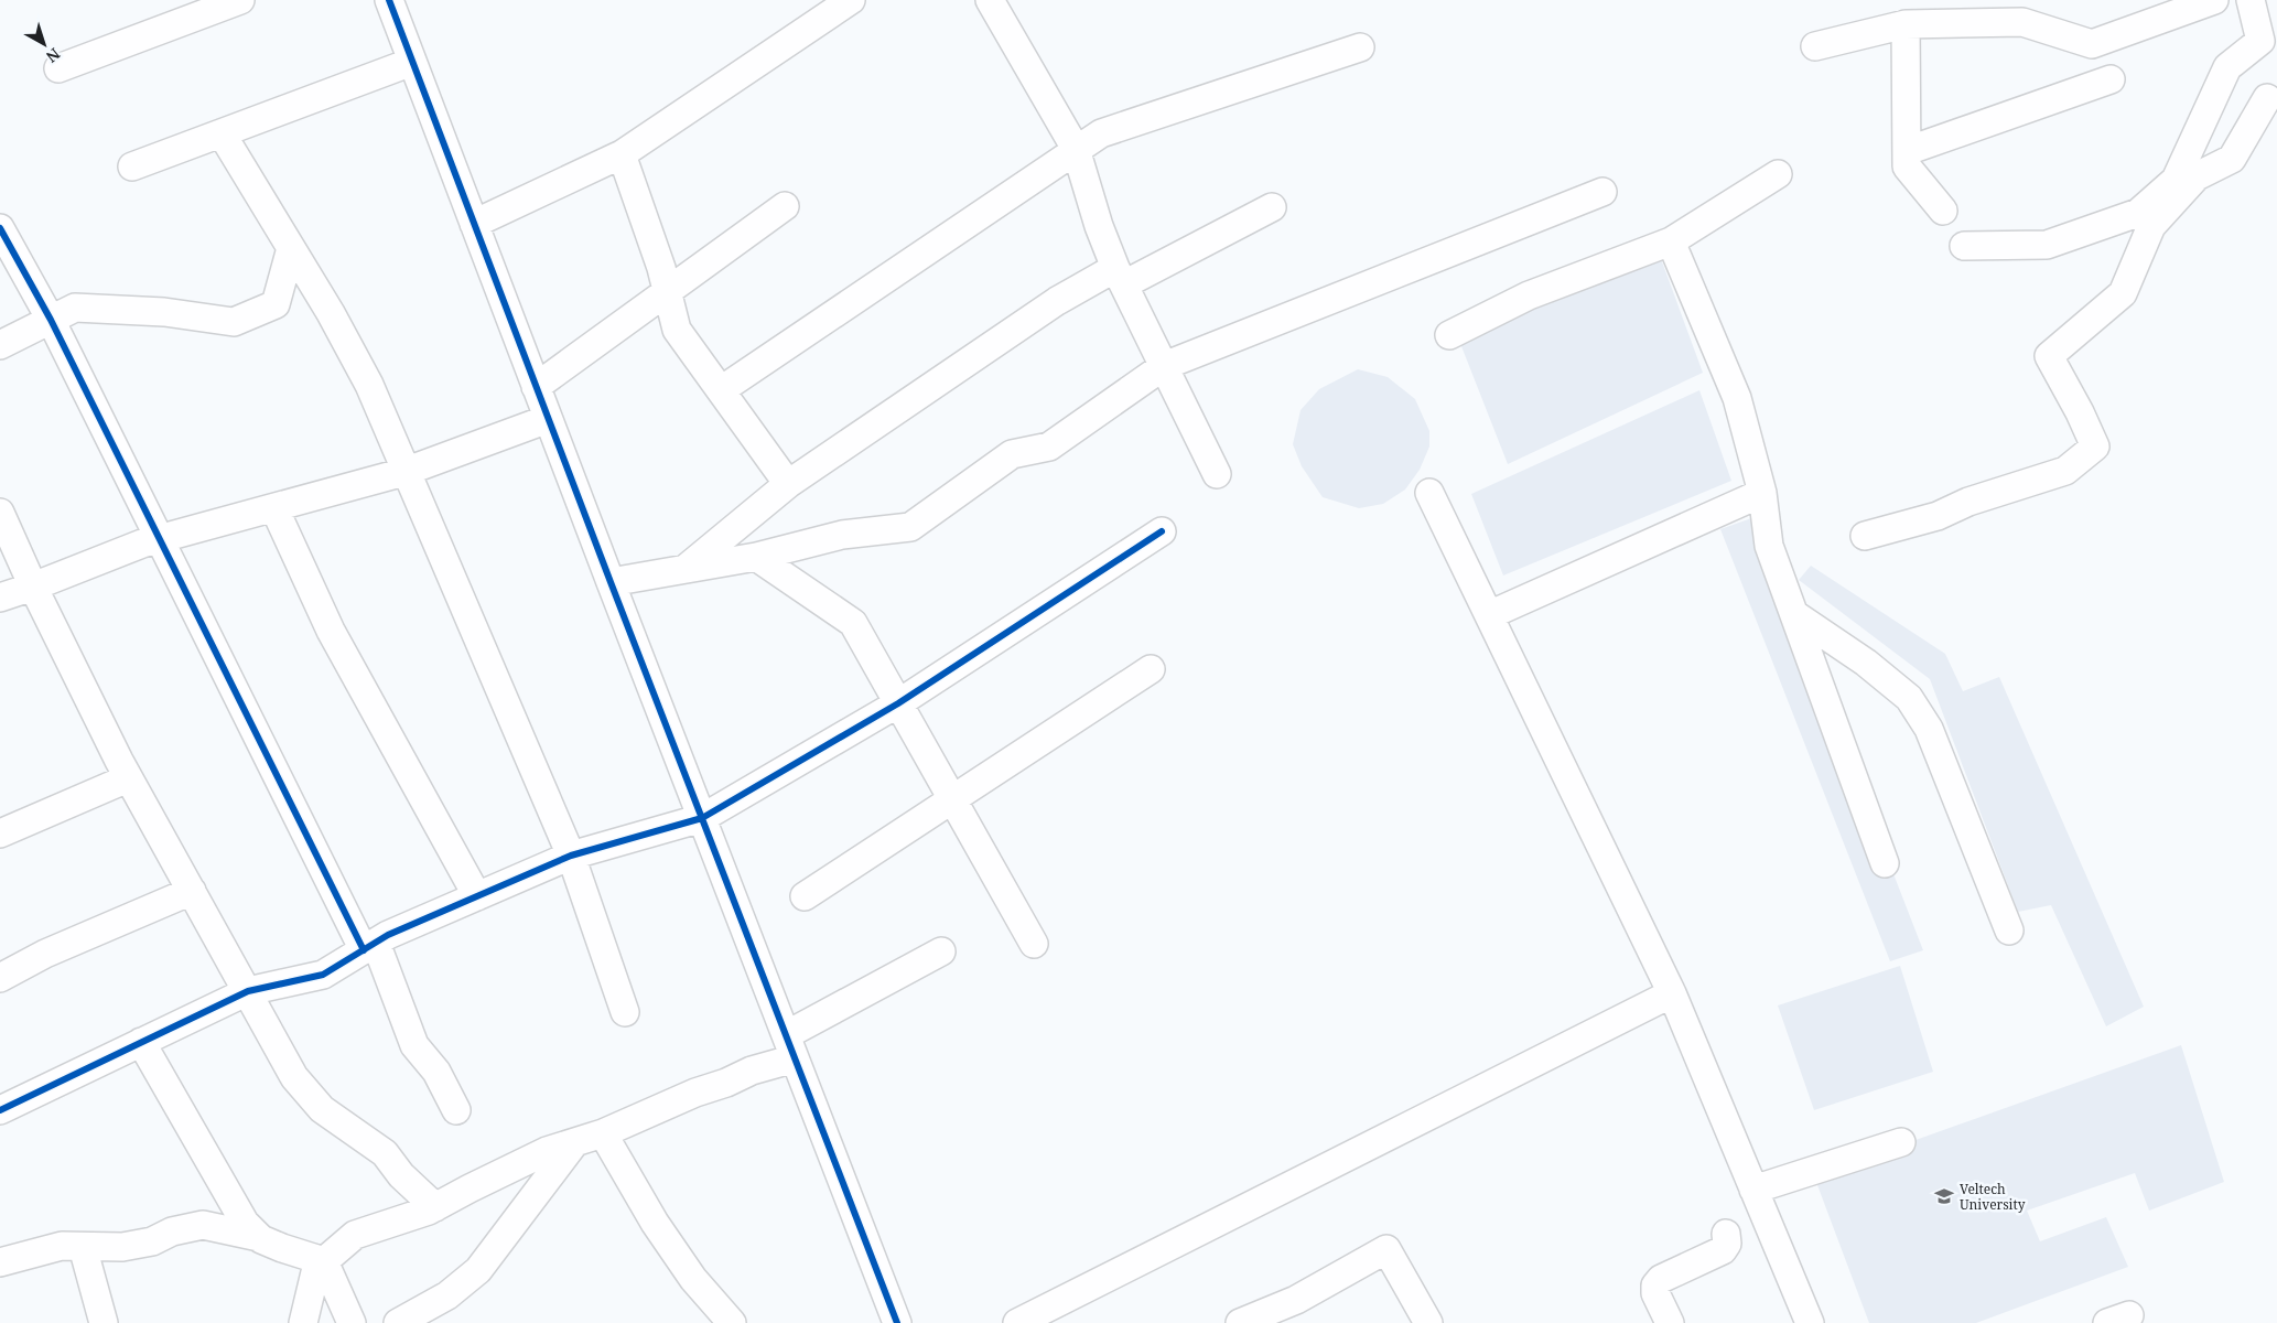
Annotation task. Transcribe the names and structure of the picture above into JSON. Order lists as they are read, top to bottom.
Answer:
{
  "places": {
    "school or university": ["Veltech University"]
  },
  "north": "bottom right"
}
